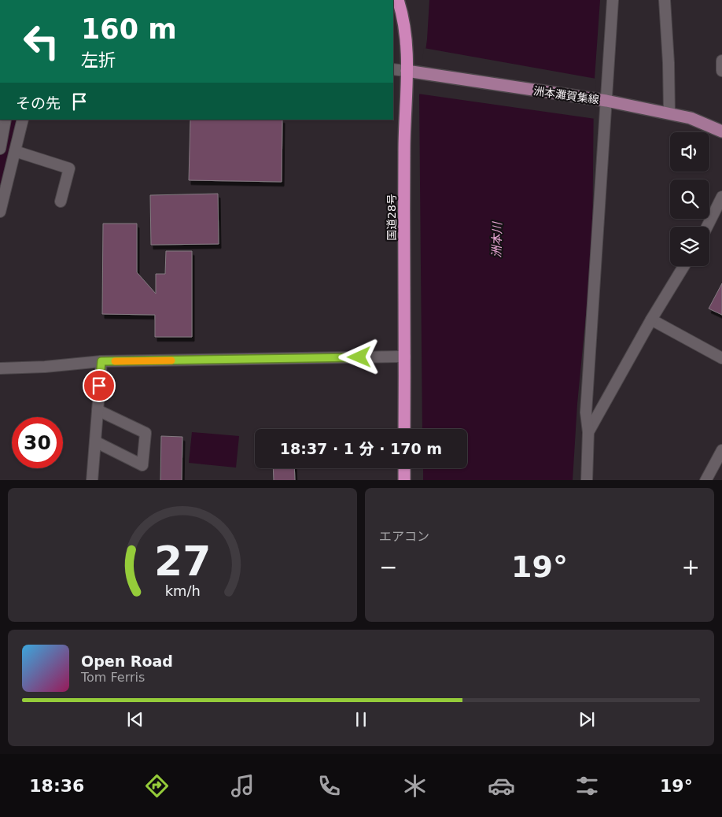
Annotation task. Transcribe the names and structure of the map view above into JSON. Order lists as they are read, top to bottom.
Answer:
{
  "streets": {
    "highway": ["国道28号"],
    "main road": ["洲本灘賀集線"]
  },
  "crossings": [
    ["洲本灘賀集線", "国道28号"]
  ],
  "water": ["洲本川"],
  "page": {
    "turn": ["160 m", "左折"],
    "then": "その先",
    "limit": "30",
    "trip": "18:37 · 1 分 · 170 m",
    "tile": "エアコン",
    "heat": ["−", "19°", "+"],
    "song": ["Open Road", "Tom Ferris"],
    "tabs": ["18:36", "19°"],
    "gauge": ["27", "km/h"]
  }
}
